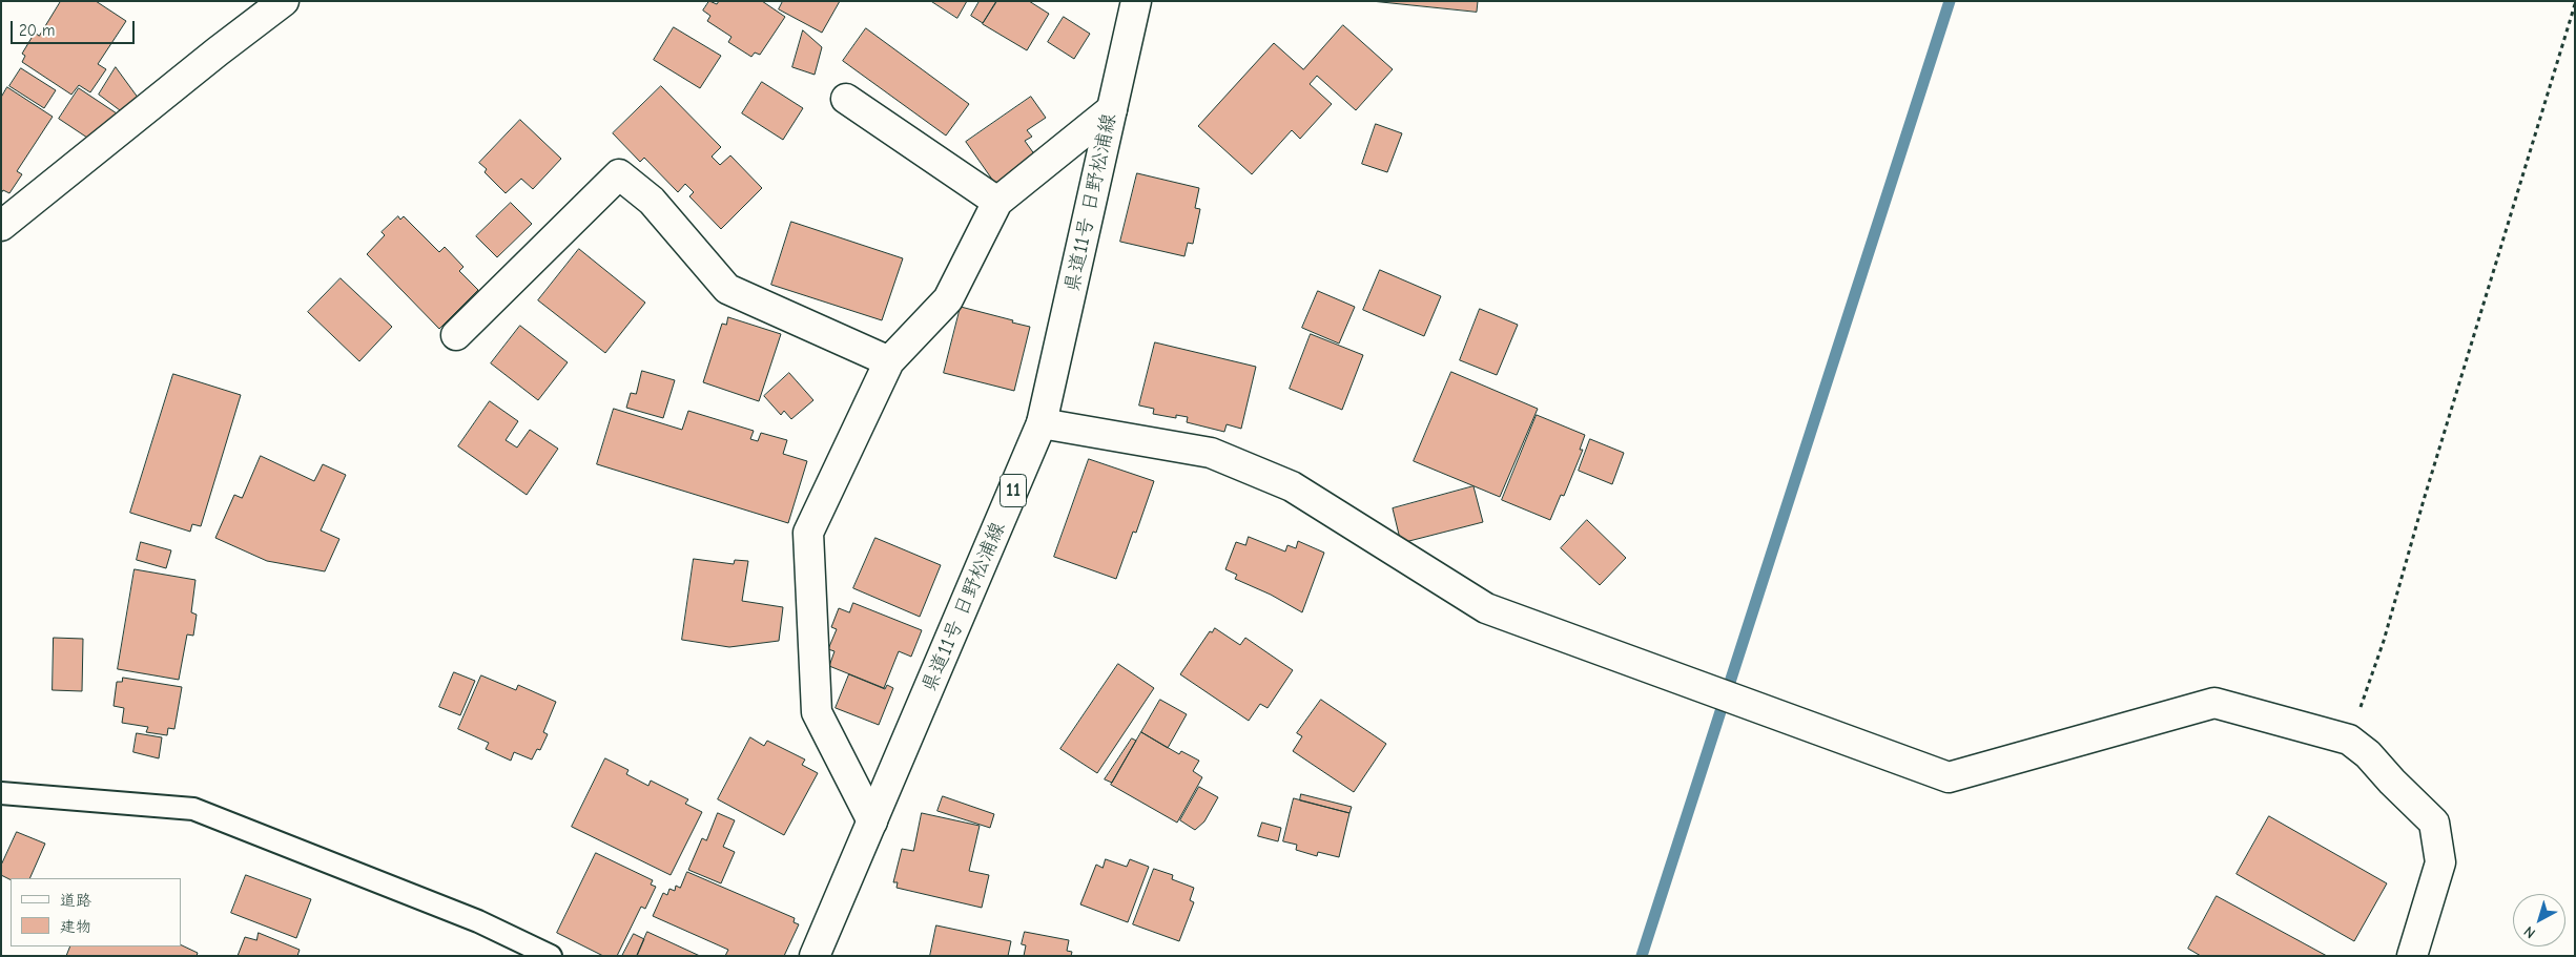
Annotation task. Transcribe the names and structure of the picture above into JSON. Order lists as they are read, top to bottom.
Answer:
{
  "streets": {
    "street": ["県道11号 日野松浦線", "11"]
  },
  "legend": ["道路", "建物"],
  "scale_bar": "20 m",
  "north": "bottom left"
}
